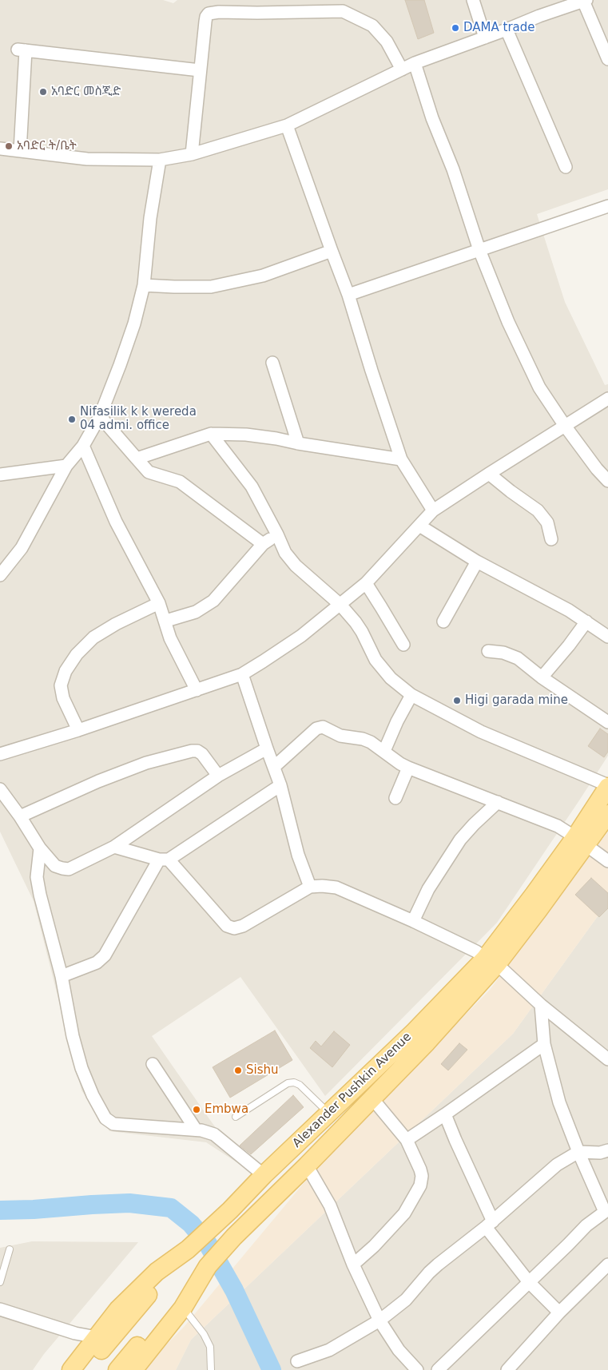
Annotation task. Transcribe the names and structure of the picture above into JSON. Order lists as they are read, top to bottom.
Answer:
{
  "streets": {
    "main road": ["Alexander Pushkin Avenue"]
  },
  "places": [
    "DAMA trade",
    "አባድር መስጂድ",
    "አባድር ት/ቤት",
    "Nifasilik k k wereda 04 admi. office",
    "Higi garada mine",
    "Sishu",
    "Embwa"
  ]
}
